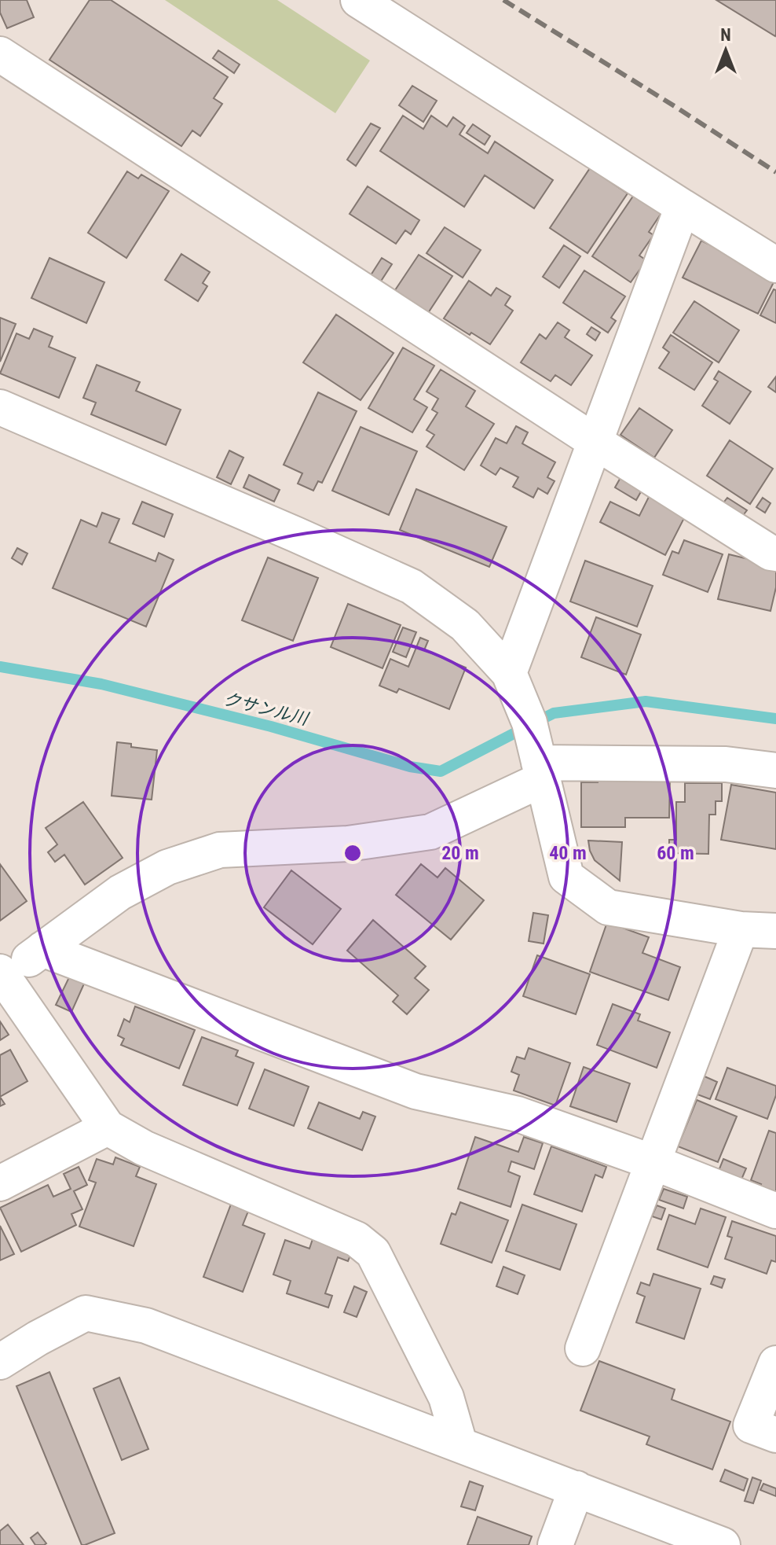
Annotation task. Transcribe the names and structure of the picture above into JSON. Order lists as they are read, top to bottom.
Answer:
{
  "water": ["クサンル川"],
  "north": "top",
  "rings": ["20 m", "40 m", "60 m"]
}
